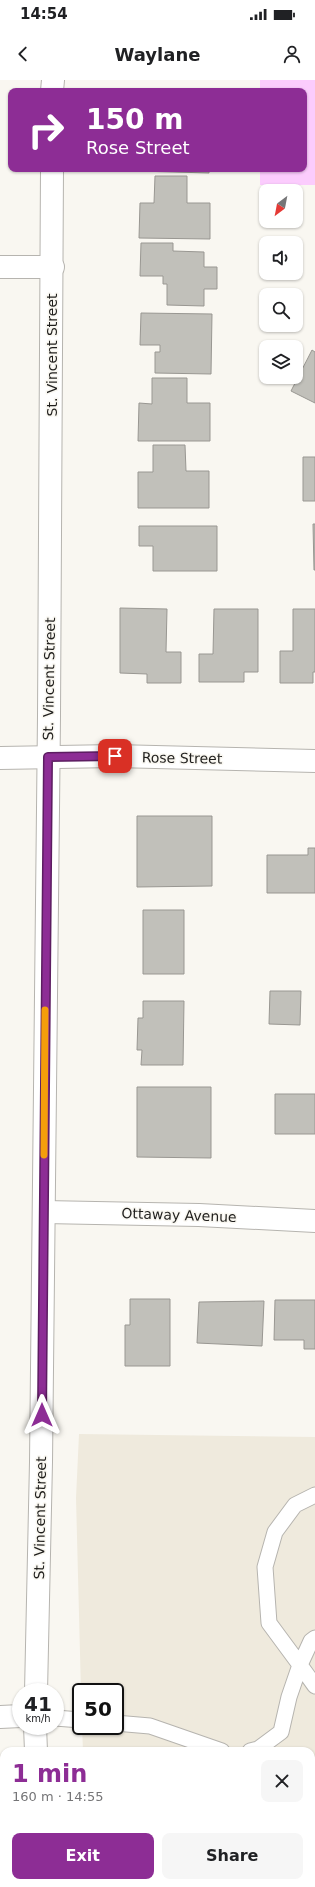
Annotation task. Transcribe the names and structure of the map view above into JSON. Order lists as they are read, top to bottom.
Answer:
{
  "streets": {
    "main road": ["St. Vincent Street", "Rose Street", "Ottaway Avenue"]
  },
  "crossings": [
    ["St. Vincent Street", "Rose Street"],
    ["St. Vincent Street", "Ottaway Avenue"]
  ],
  "north": "bottom left",
  "page": {
    "status": "14:54",
    "header": "Waylane",
    "turn": ["150 m", "Rose Street"],
    "speed": "41 km/h",
    "limit": "50",
    "heading": ["1 min", "160 m · 14:55"],
    "buttons": ["Exit", "Share"]
  }
}
